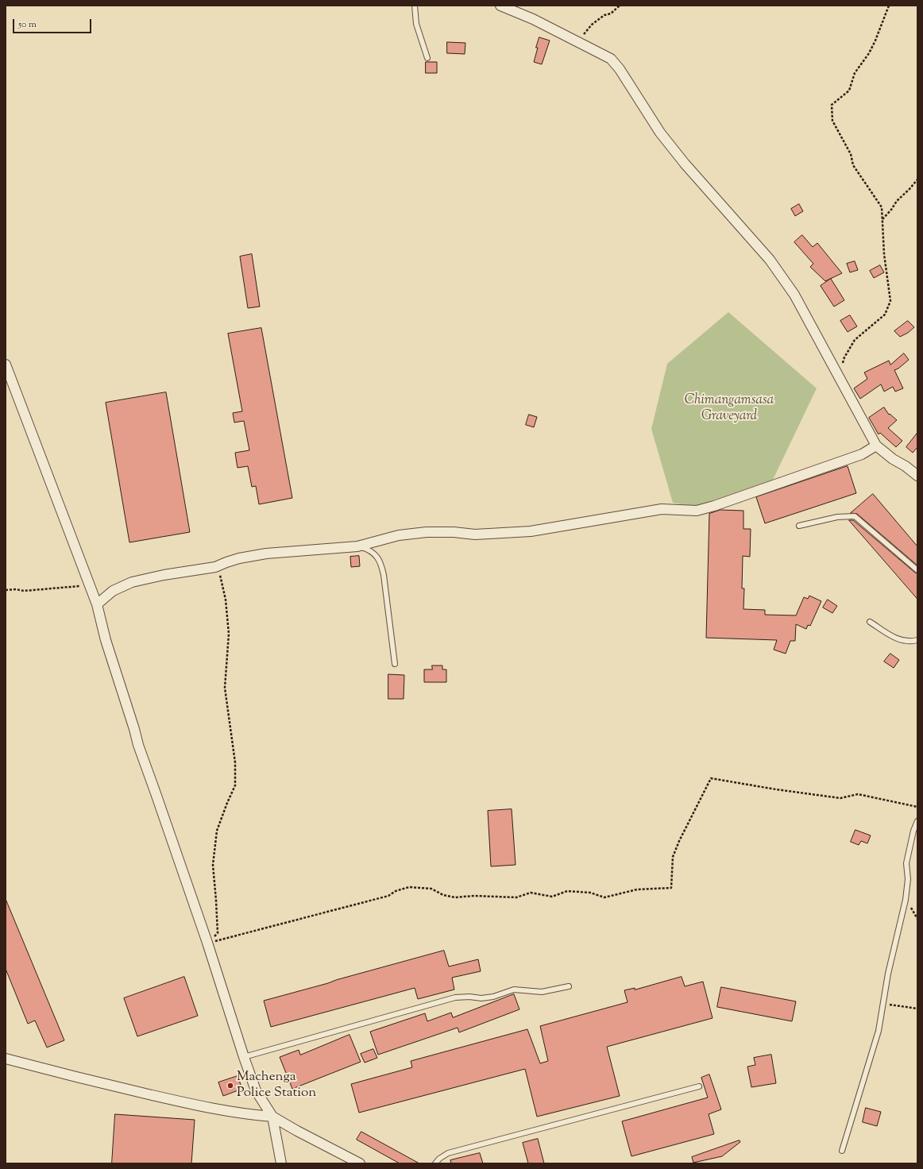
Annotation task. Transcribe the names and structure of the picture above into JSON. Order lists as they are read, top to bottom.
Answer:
{
  "parks": ["Chimangamsasa Graveyard"],
  "places": ["Machenga Police Station"],
  "scale_bar": "50 m"
}
